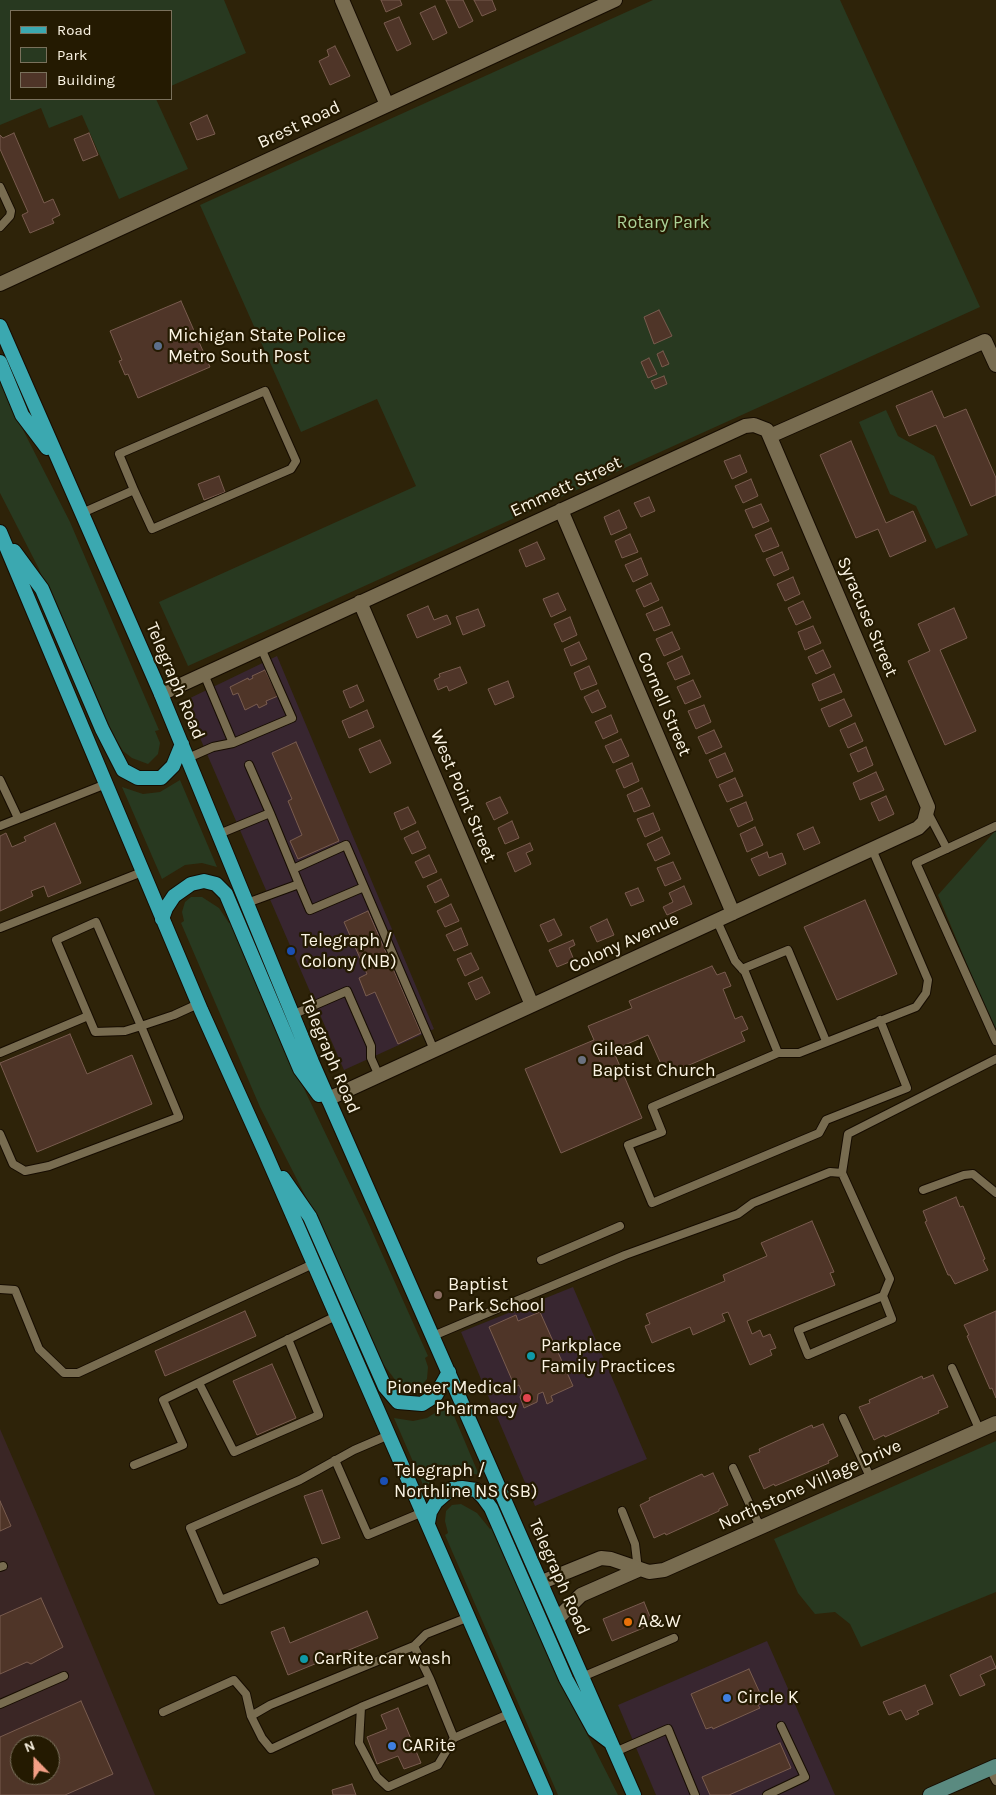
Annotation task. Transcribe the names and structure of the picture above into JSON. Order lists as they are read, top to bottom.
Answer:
{
  "streets": {
    "main road": ["Telegraph Road"],
    "street": [
      "Brest Road",
      "Emmett Street",
      "Syracuse Street",
      "Cornell Street",
      "West Point Street",
      "Colony Avenue",
      "Northstone Village Drive"
    ]
  },
  "crossings": [
    ["Emmett Street", "Syracuse Street"],
    ["Emmett Street", "Telegraph Road"],
    ["Emmett Street", "Cornell Street"],
    ["Emmett Street", "West Point Street"],
    ["Syracuse Street", "Colony Avenue"],
    ["Telegraph Road", "Colony Avenue"],
    ["Telegraph Road", "Northstone Village Drive"],
    ["Cornell Street", "Colony Avenue"],
    ["West Point Street", "Colony Avenue"]
  ],
  "parks": ["Rotary Park"],
  "places": [
    "Michigan State Police Metro South Post",
    "Telegraph / Colony (NB)",
    "Gilead Baptist Church",
    "Baptist Park School",
    "Parkplace Family Practices",
    "Pioneer Medical Pharmacy",
    "Telegraph / Northline NS (SB)",
    "A&W",
    "CarRite car wash",
    "Circle K",
    "CARite"
  ],
  "legend": ["Road", "Park", "Building"],
  "north": "top"
}
